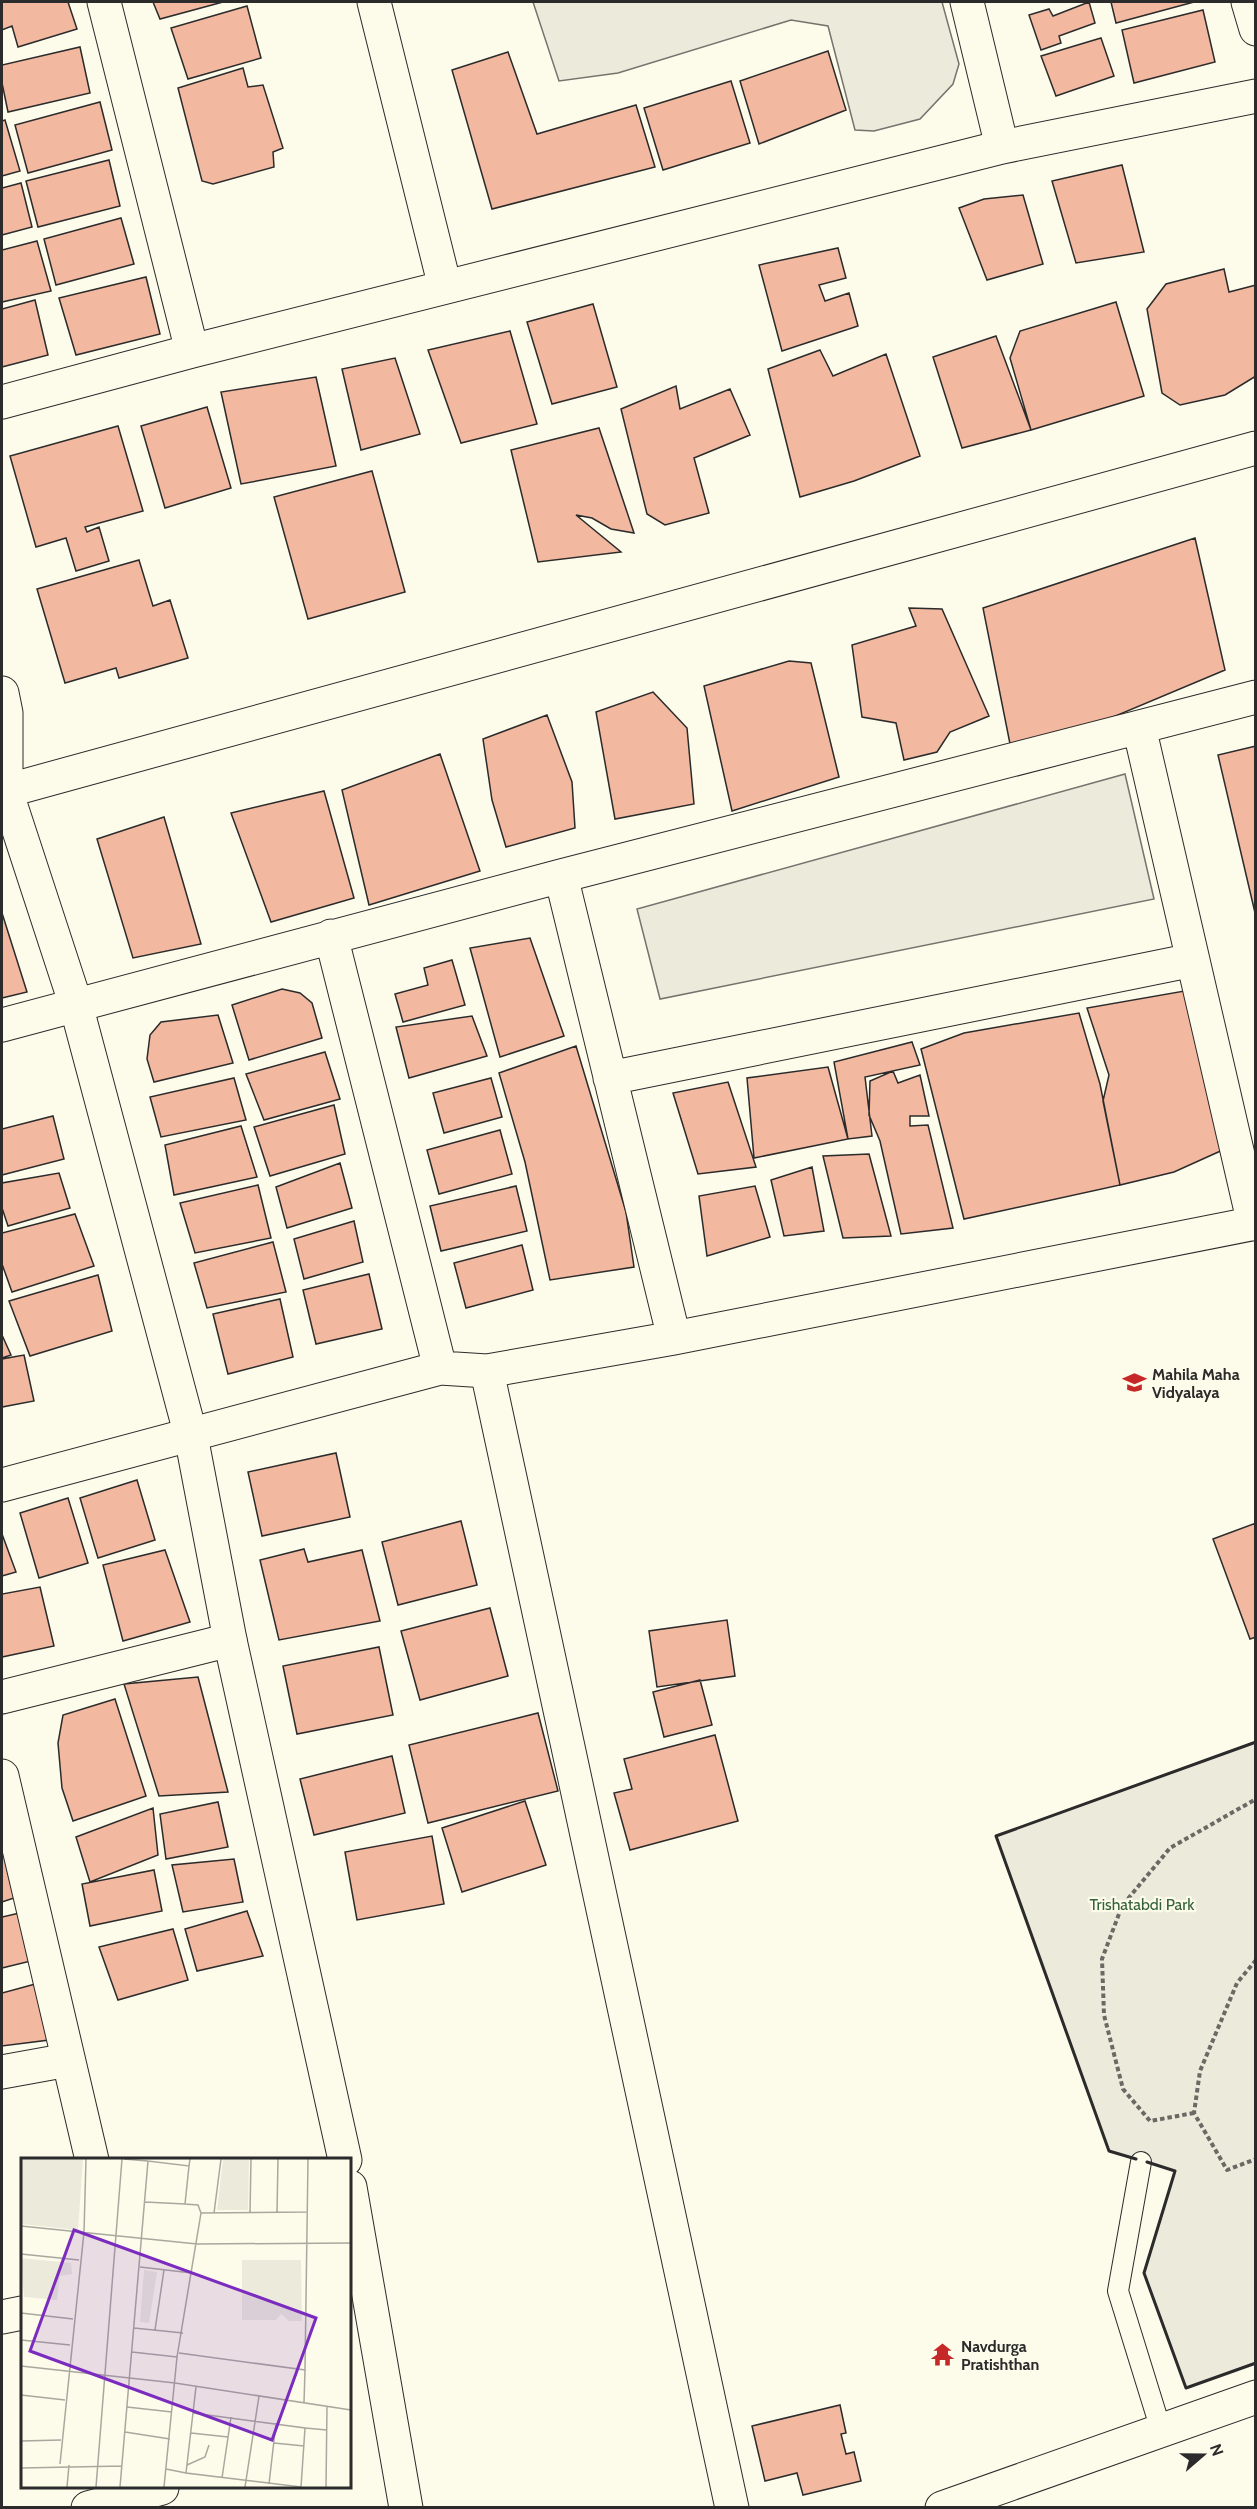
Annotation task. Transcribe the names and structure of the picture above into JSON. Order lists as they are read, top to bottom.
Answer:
{
  "parks": ["Trishatabdi Park"],
  "places": {
    "school or university": ["Mahila Maha Vidyalaya"],
    "temple": ["Navdurga Pratishthan"]
  },
  "north": "right"
}
